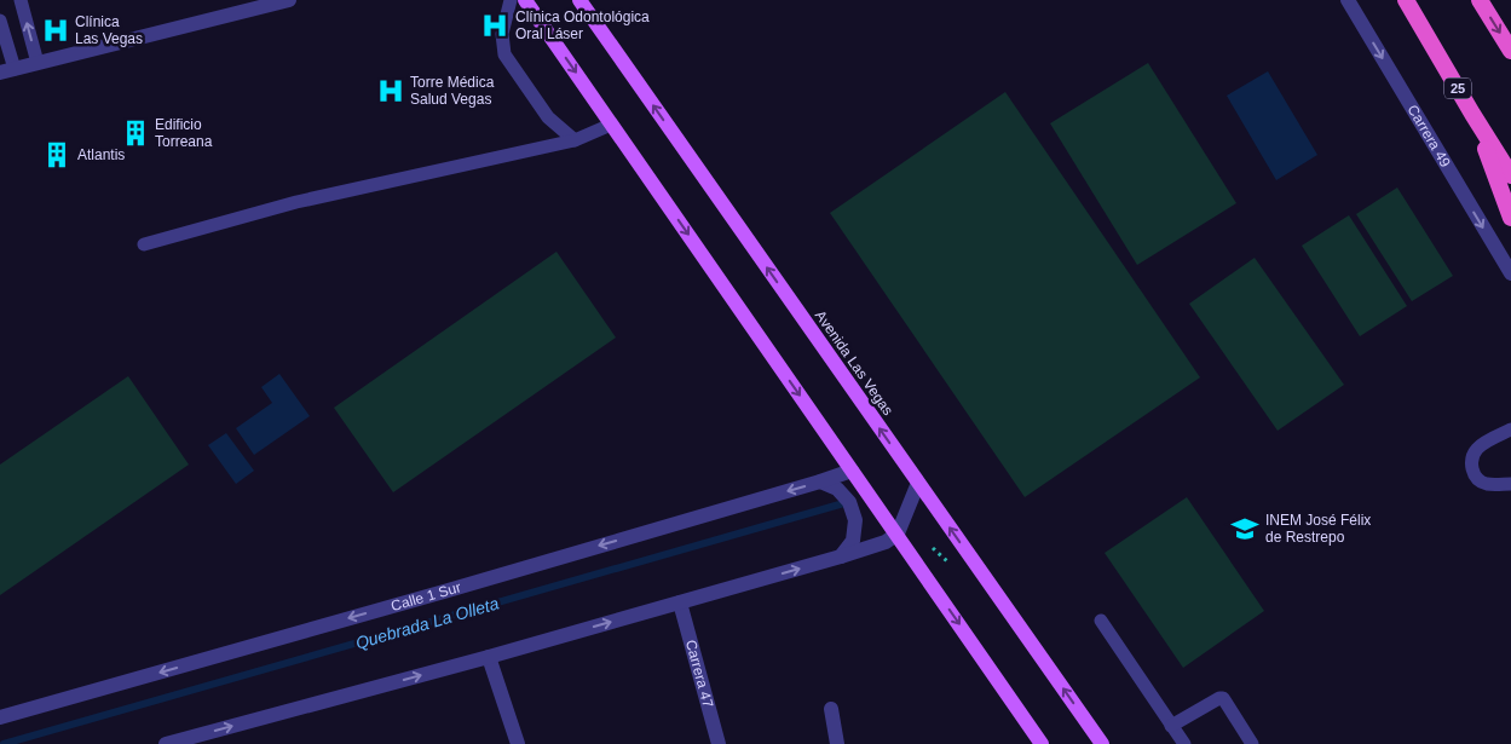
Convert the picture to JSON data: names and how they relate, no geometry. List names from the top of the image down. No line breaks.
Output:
{"streets":{"highway":["25"],"main road":["Avenida Las Vegas"],"street":["Carrera 49","Calle 1 Sur","Carrera 47"]},"one_way":["Carrera 49"],"water":["Quebrada La Olleta"],"places":{"hospital":["Clínica Odontológica Oral Láser","Clínica Las Vegas","Torre Médica Salud Vegas"],"building":["Edificio Torreana","Atlantis"],"school or university":["INEM José Félix de Restrepo"]}}
